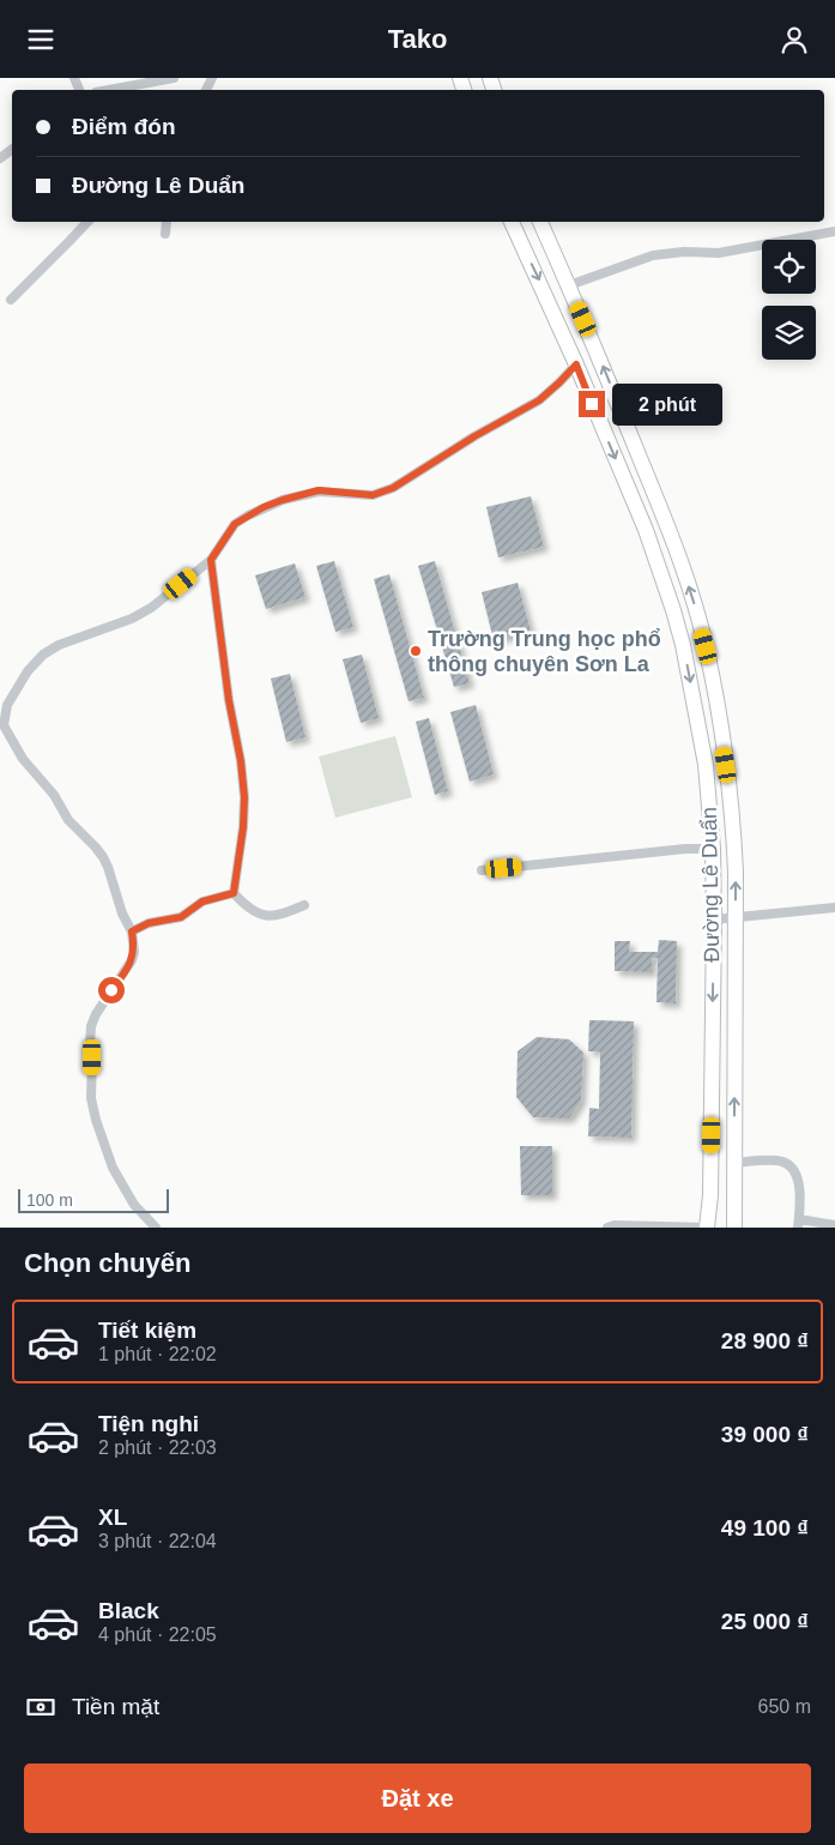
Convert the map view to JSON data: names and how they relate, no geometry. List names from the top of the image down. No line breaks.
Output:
{"streets":{"main road":["Đường Lê Duẩn"]},"places":["Trường Trung học phổ thông chuyên Sơn La"],"scale_bar":"100 m","page":{"header":"Tako","banner":["Điểm đón","Đường Lê Duẩn"],"bubble":"2 phút","scale":"100 m","heading":"Chọn chuyến","list":[{"name":"Tiết kiệm","note":"1 phút · 22:02","value":"28 900 ₫"},{"name":"Tiện nghi","note":"2 phút · 22:03","value":"39 000 ₫"},{"name":"XL","note":"3 phút · 22:04","value":"49 100 ₫"},{"name":"Black","note":"4 phút · 22:05","value":"25 000 ₫"}],"pay":["Tiền mặt","650 m"],"buttons":"Đặt xe"}}
